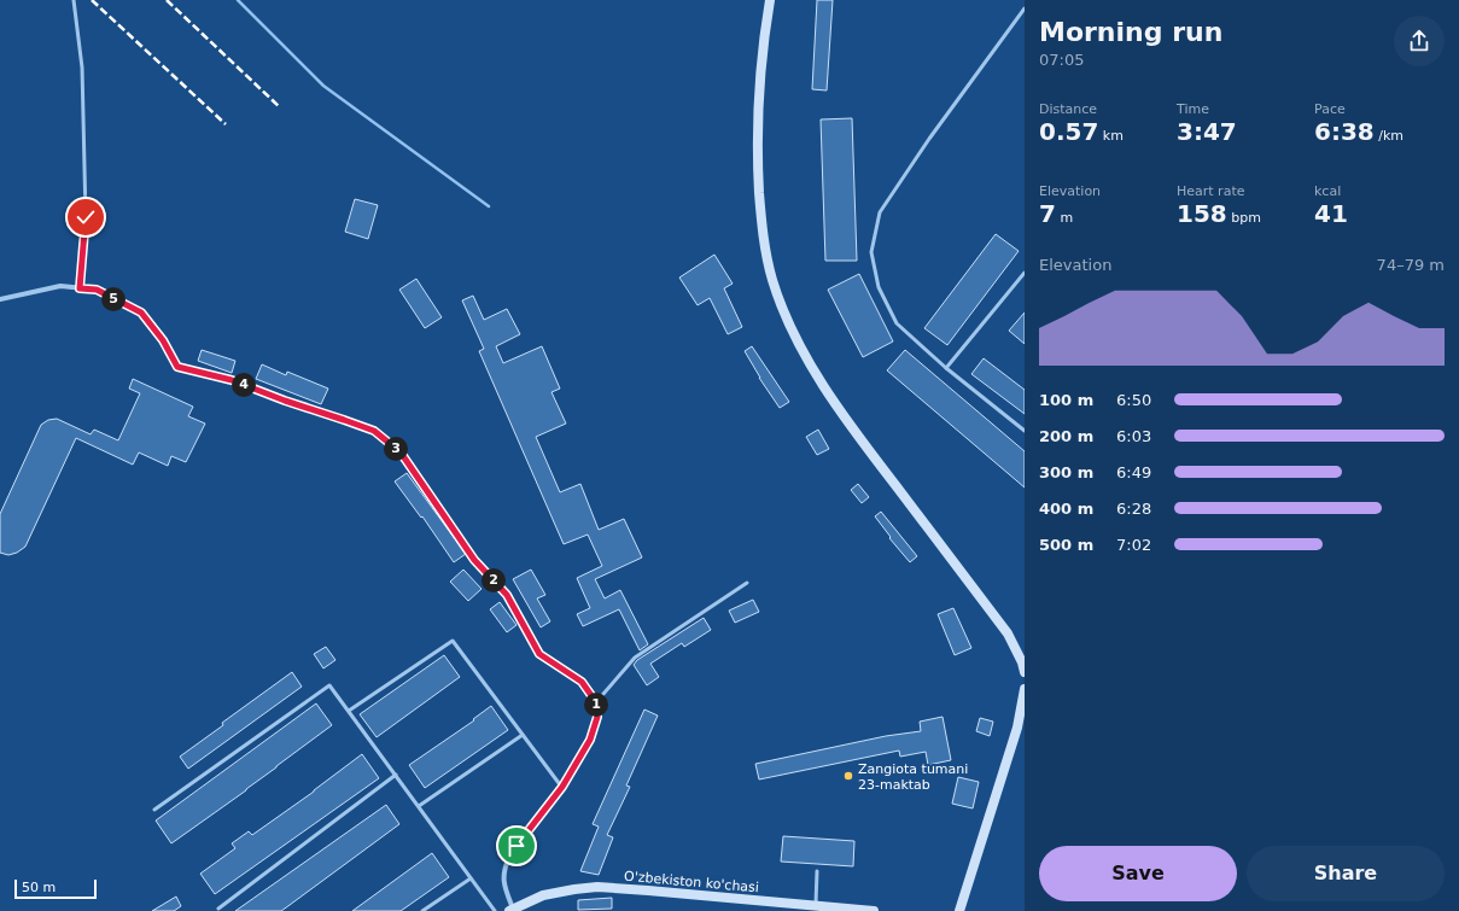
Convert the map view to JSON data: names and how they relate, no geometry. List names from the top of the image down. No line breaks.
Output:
{"streets":{"main road":["O'zbekiston ko'chasi"]},"places":["Zangiota tumani 23-maktab"],"scale_bar":"50 m","page":{"heading":["Morning run","07:05"],"stats":[["Distance","0.57 km"],["Time","3:47"],["Pace","6:38 /km"],["Elevation","7 m"],["Heart rate","158 bpm"],["kcal","41"]],"chart":["Elevation","74–79 m"],"pins":["5","4","3","2","1"],"list":[{"name":"100 m","note":"6:50"},{"name":"200 m","note":"6:03"},{"name":"300 m","note":"6:49"},{"name":"400 m","note":"6:28"},{"name":"500 m","note":"7:02"}],"buttons":["Save","Share"],"scale":"50 m"}}
